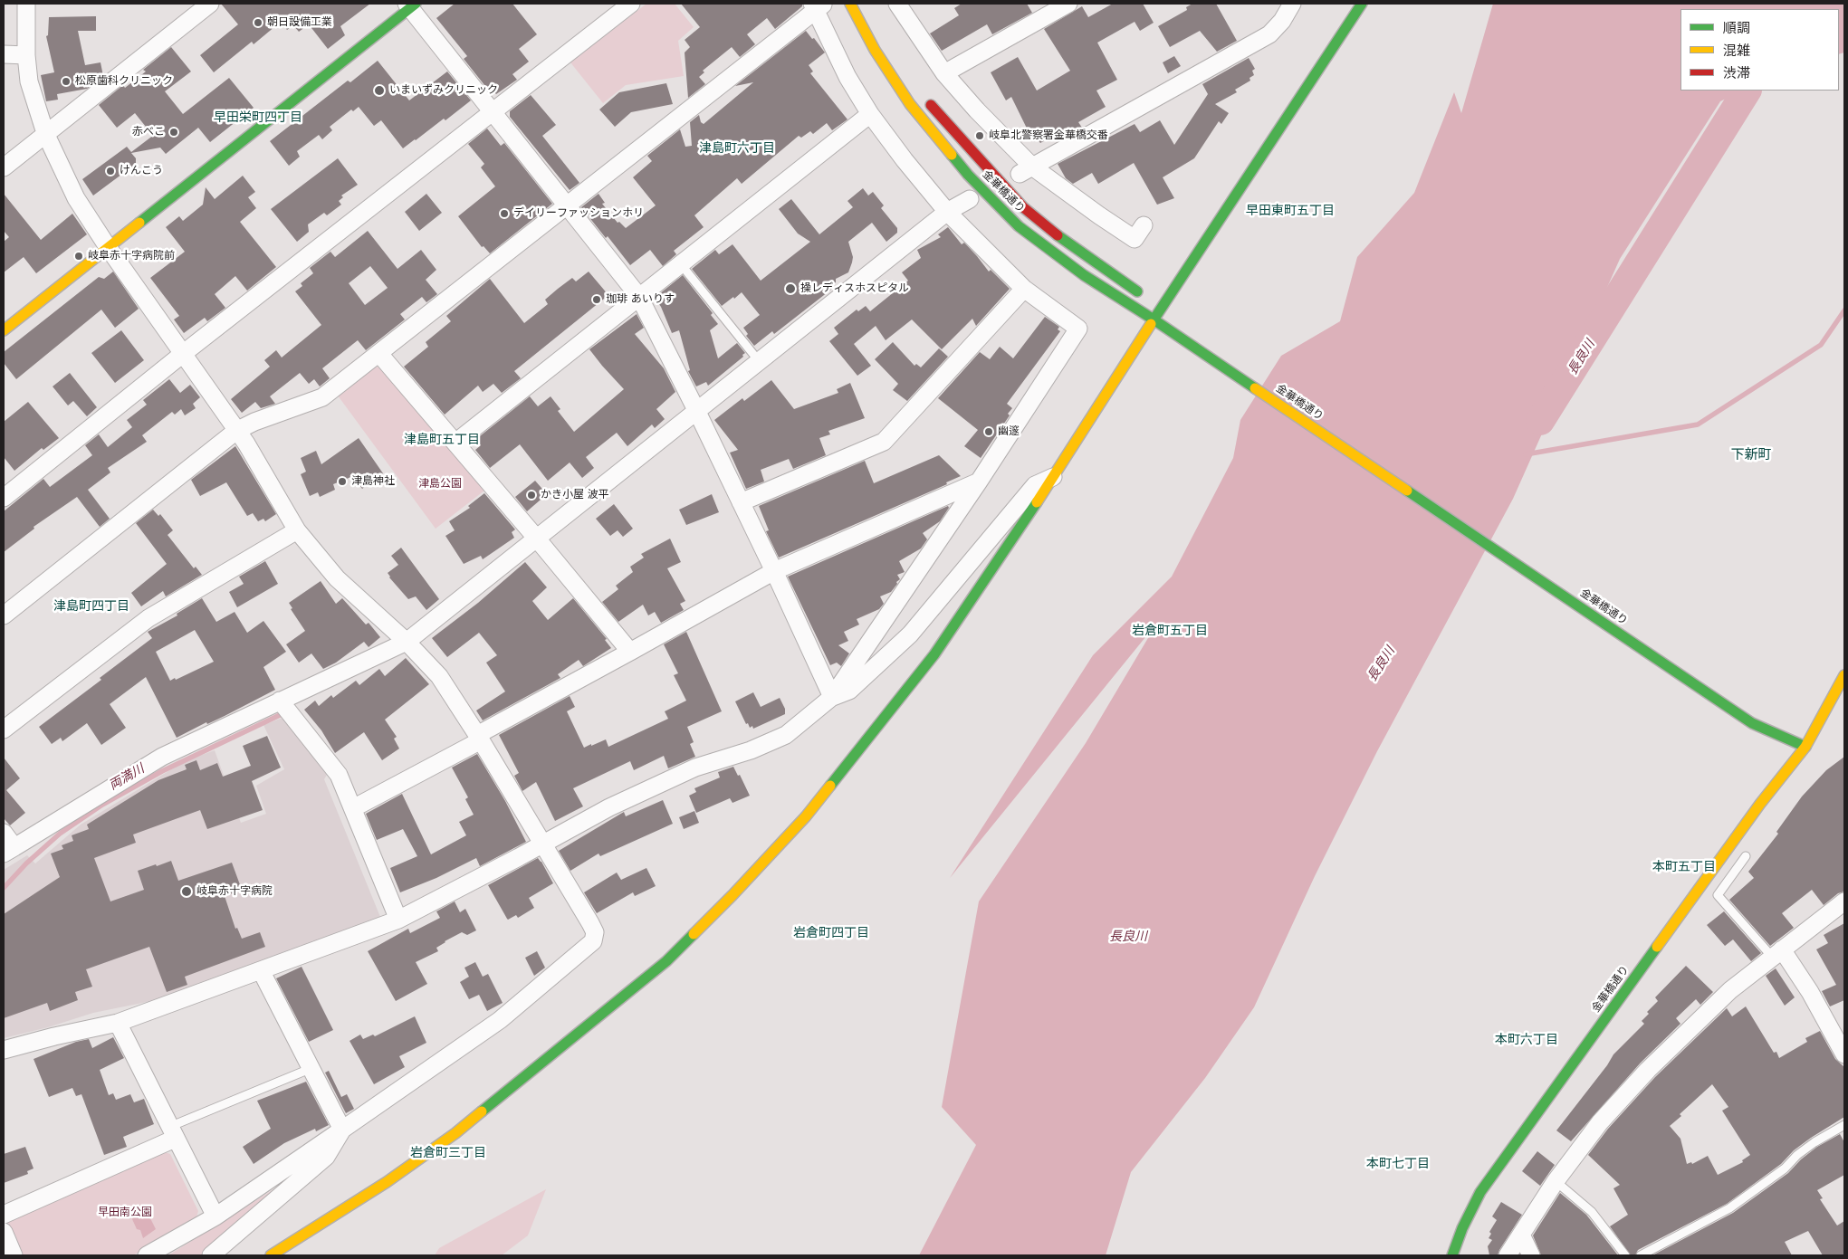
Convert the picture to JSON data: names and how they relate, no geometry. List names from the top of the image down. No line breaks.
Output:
{"streets":{"street":["金華橋通り"]},"districts":["早田栄町四丁目","津島町六丁目","早田東町五丁目","津島町五丁目","下新町","津島町四丁目","岩倉町五丁目","本町五丁目","岩倉町四丁目","本町六丁目","岩倉町三丁目","本町七丁目"],"water":["長良川","両満川"],"parks":["津島公園","早田南公園"],"places":["朝日設備工業","松原歯科クリニック","いまいずみクリニック","赤べこ","岐阜北警察署金華橋交番","けんこう","デイリーファッションホリ","岐阜赤十字病院前","操レディスホスピタル","珈琲 あいりす","幽邃","津島神社","かき小屋 波平","岐阜赤十字病院"],"legend":["順調","混雑","渋滞"]}
